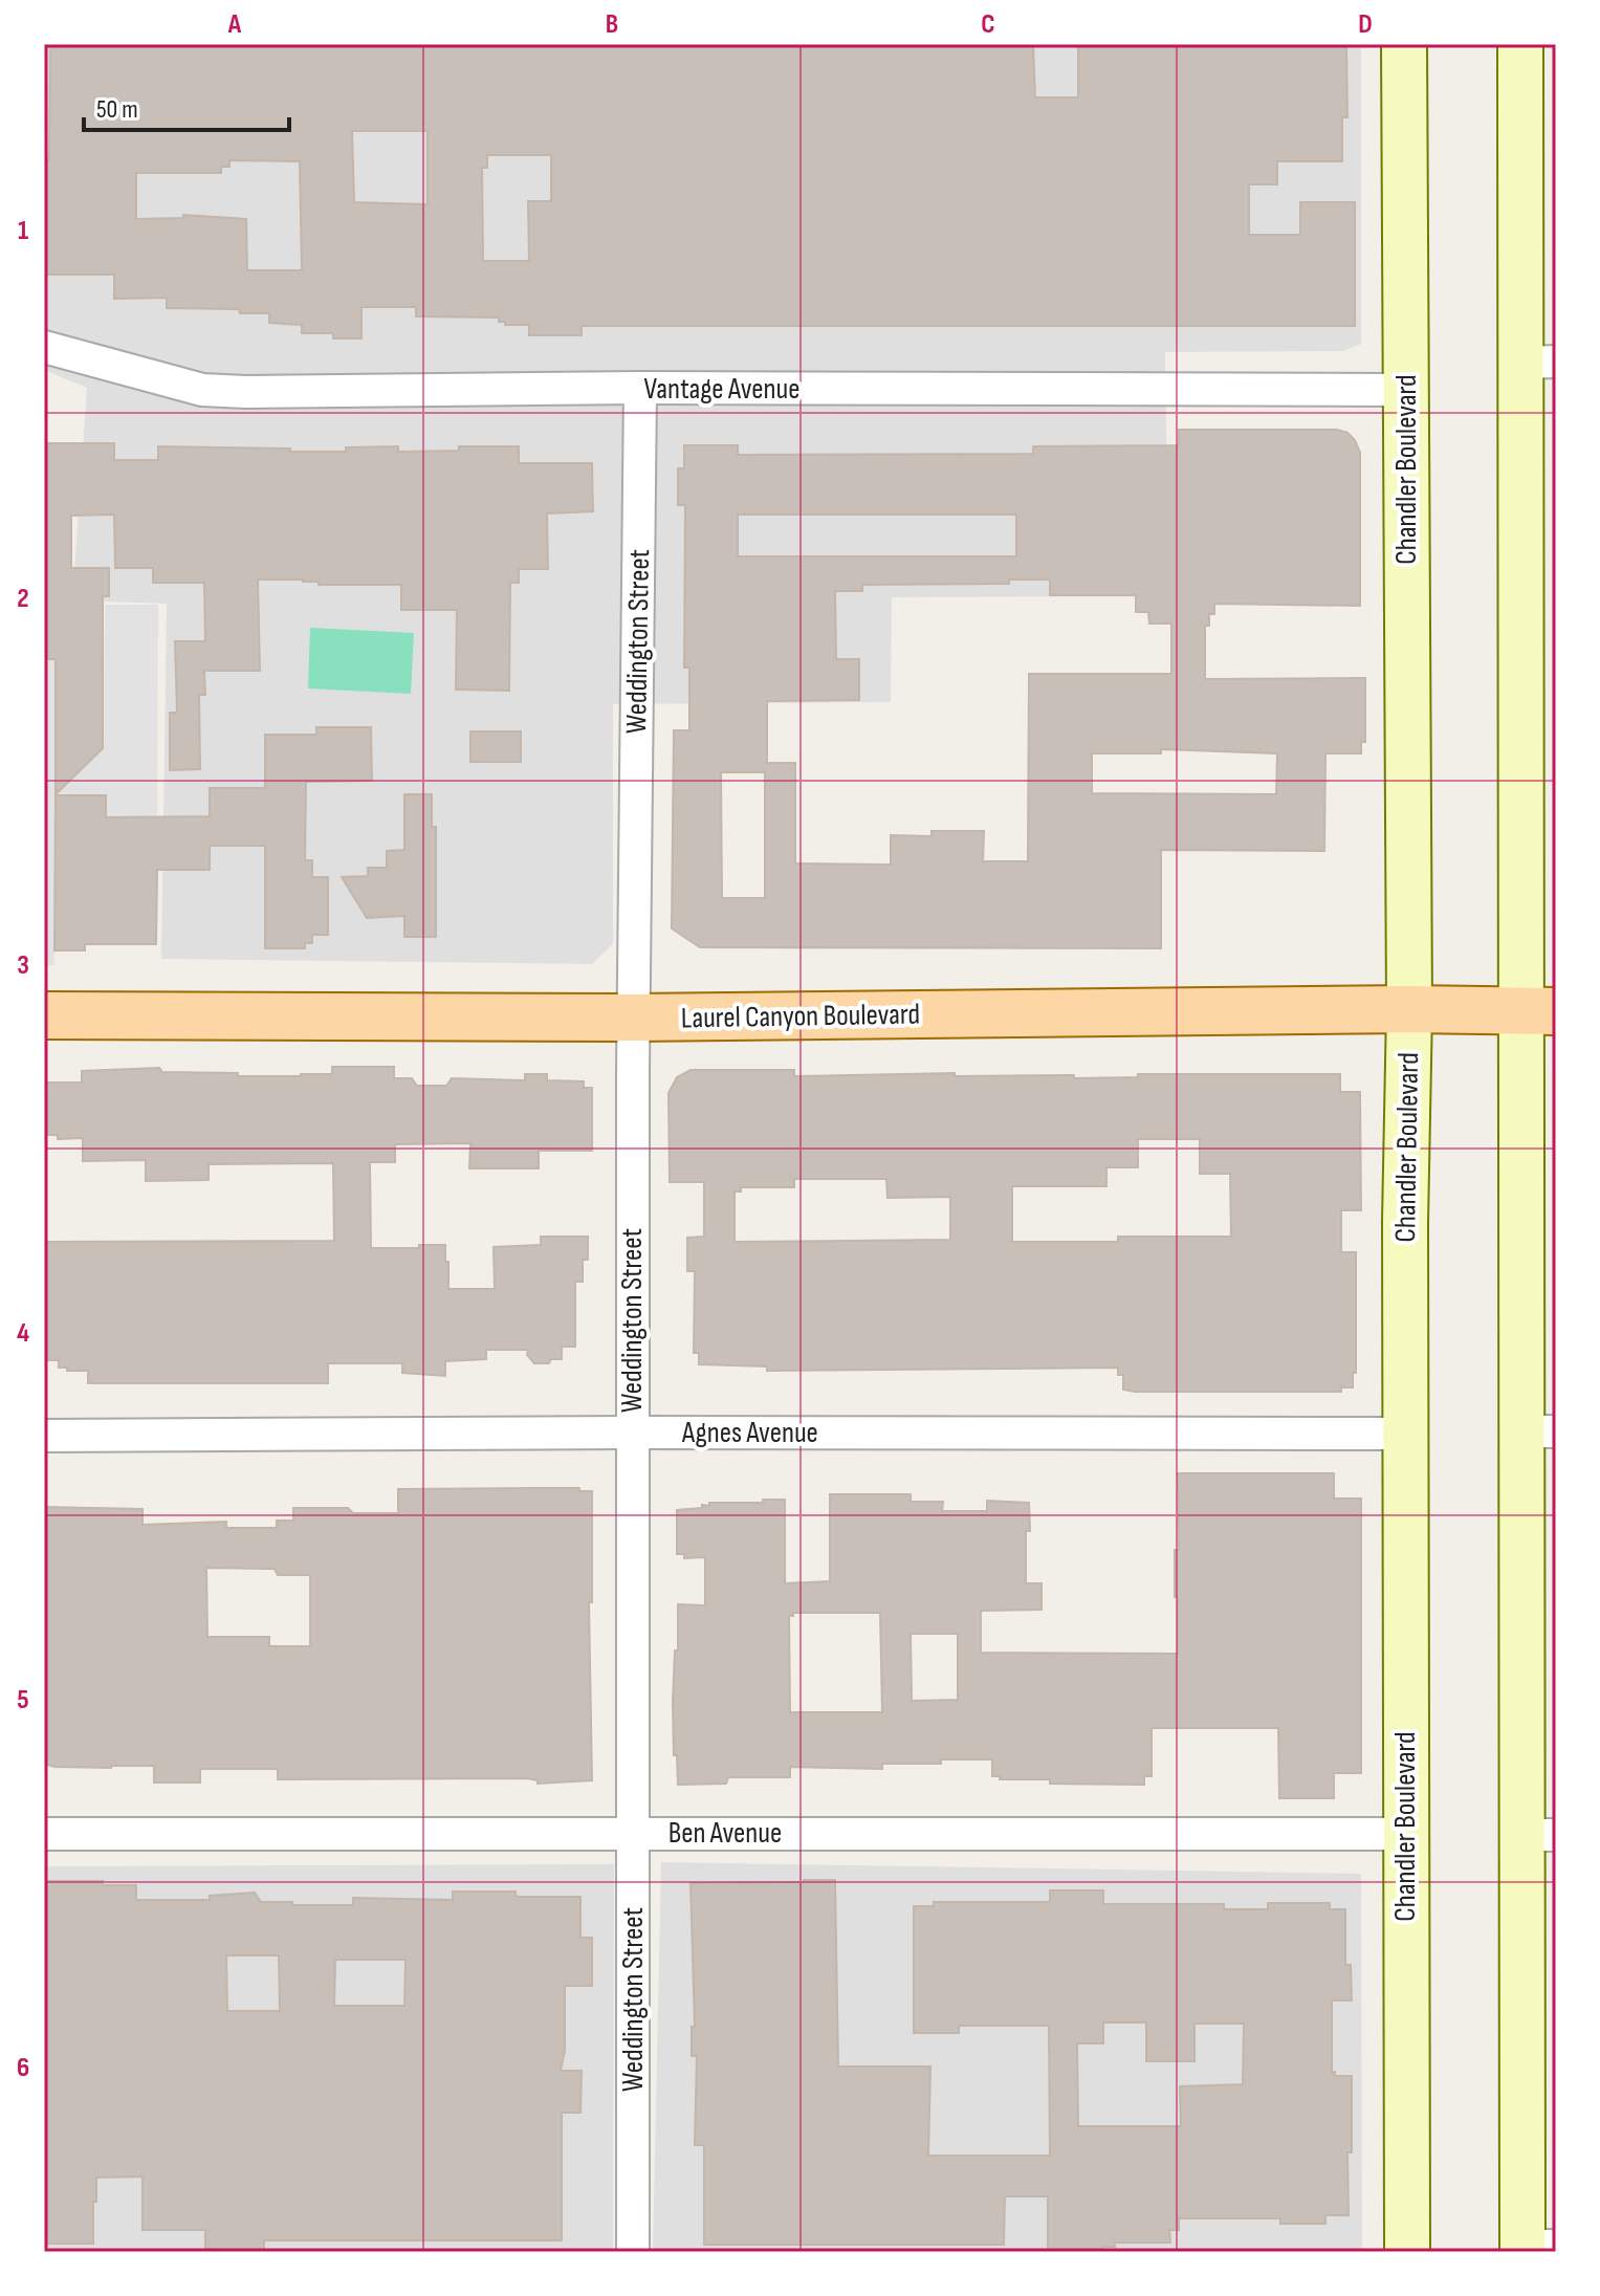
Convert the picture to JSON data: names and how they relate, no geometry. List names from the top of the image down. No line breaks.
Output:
{"streets":{"main road":["Laurel Canyon Boulevard"],"street":["Vantage Avenue","Chandler Boulevard","Weddington Street","Agnes Avenue","Ben Avenue"]},"crossings":[["Vantage Avenue","Chandler Boulevard"],["Vantage Avenue","Weddington Street"],["Chandler Boulevard","Laurel Canyon Boulevard"],["Chandler Boulevard","Agnes Avenue"],["Chandler Boulevard","Ben Avenue"],["Weddington Street","Laurel Canyon Boulevard"],["Weddington Street","Agnes Avenue"],["Weddington Street","Ben Avenue"]],"scale_bar":"50 m","grid":{"columns":["A","B","C","D"],"rows":["1","2","3","4","5","6"]}}
